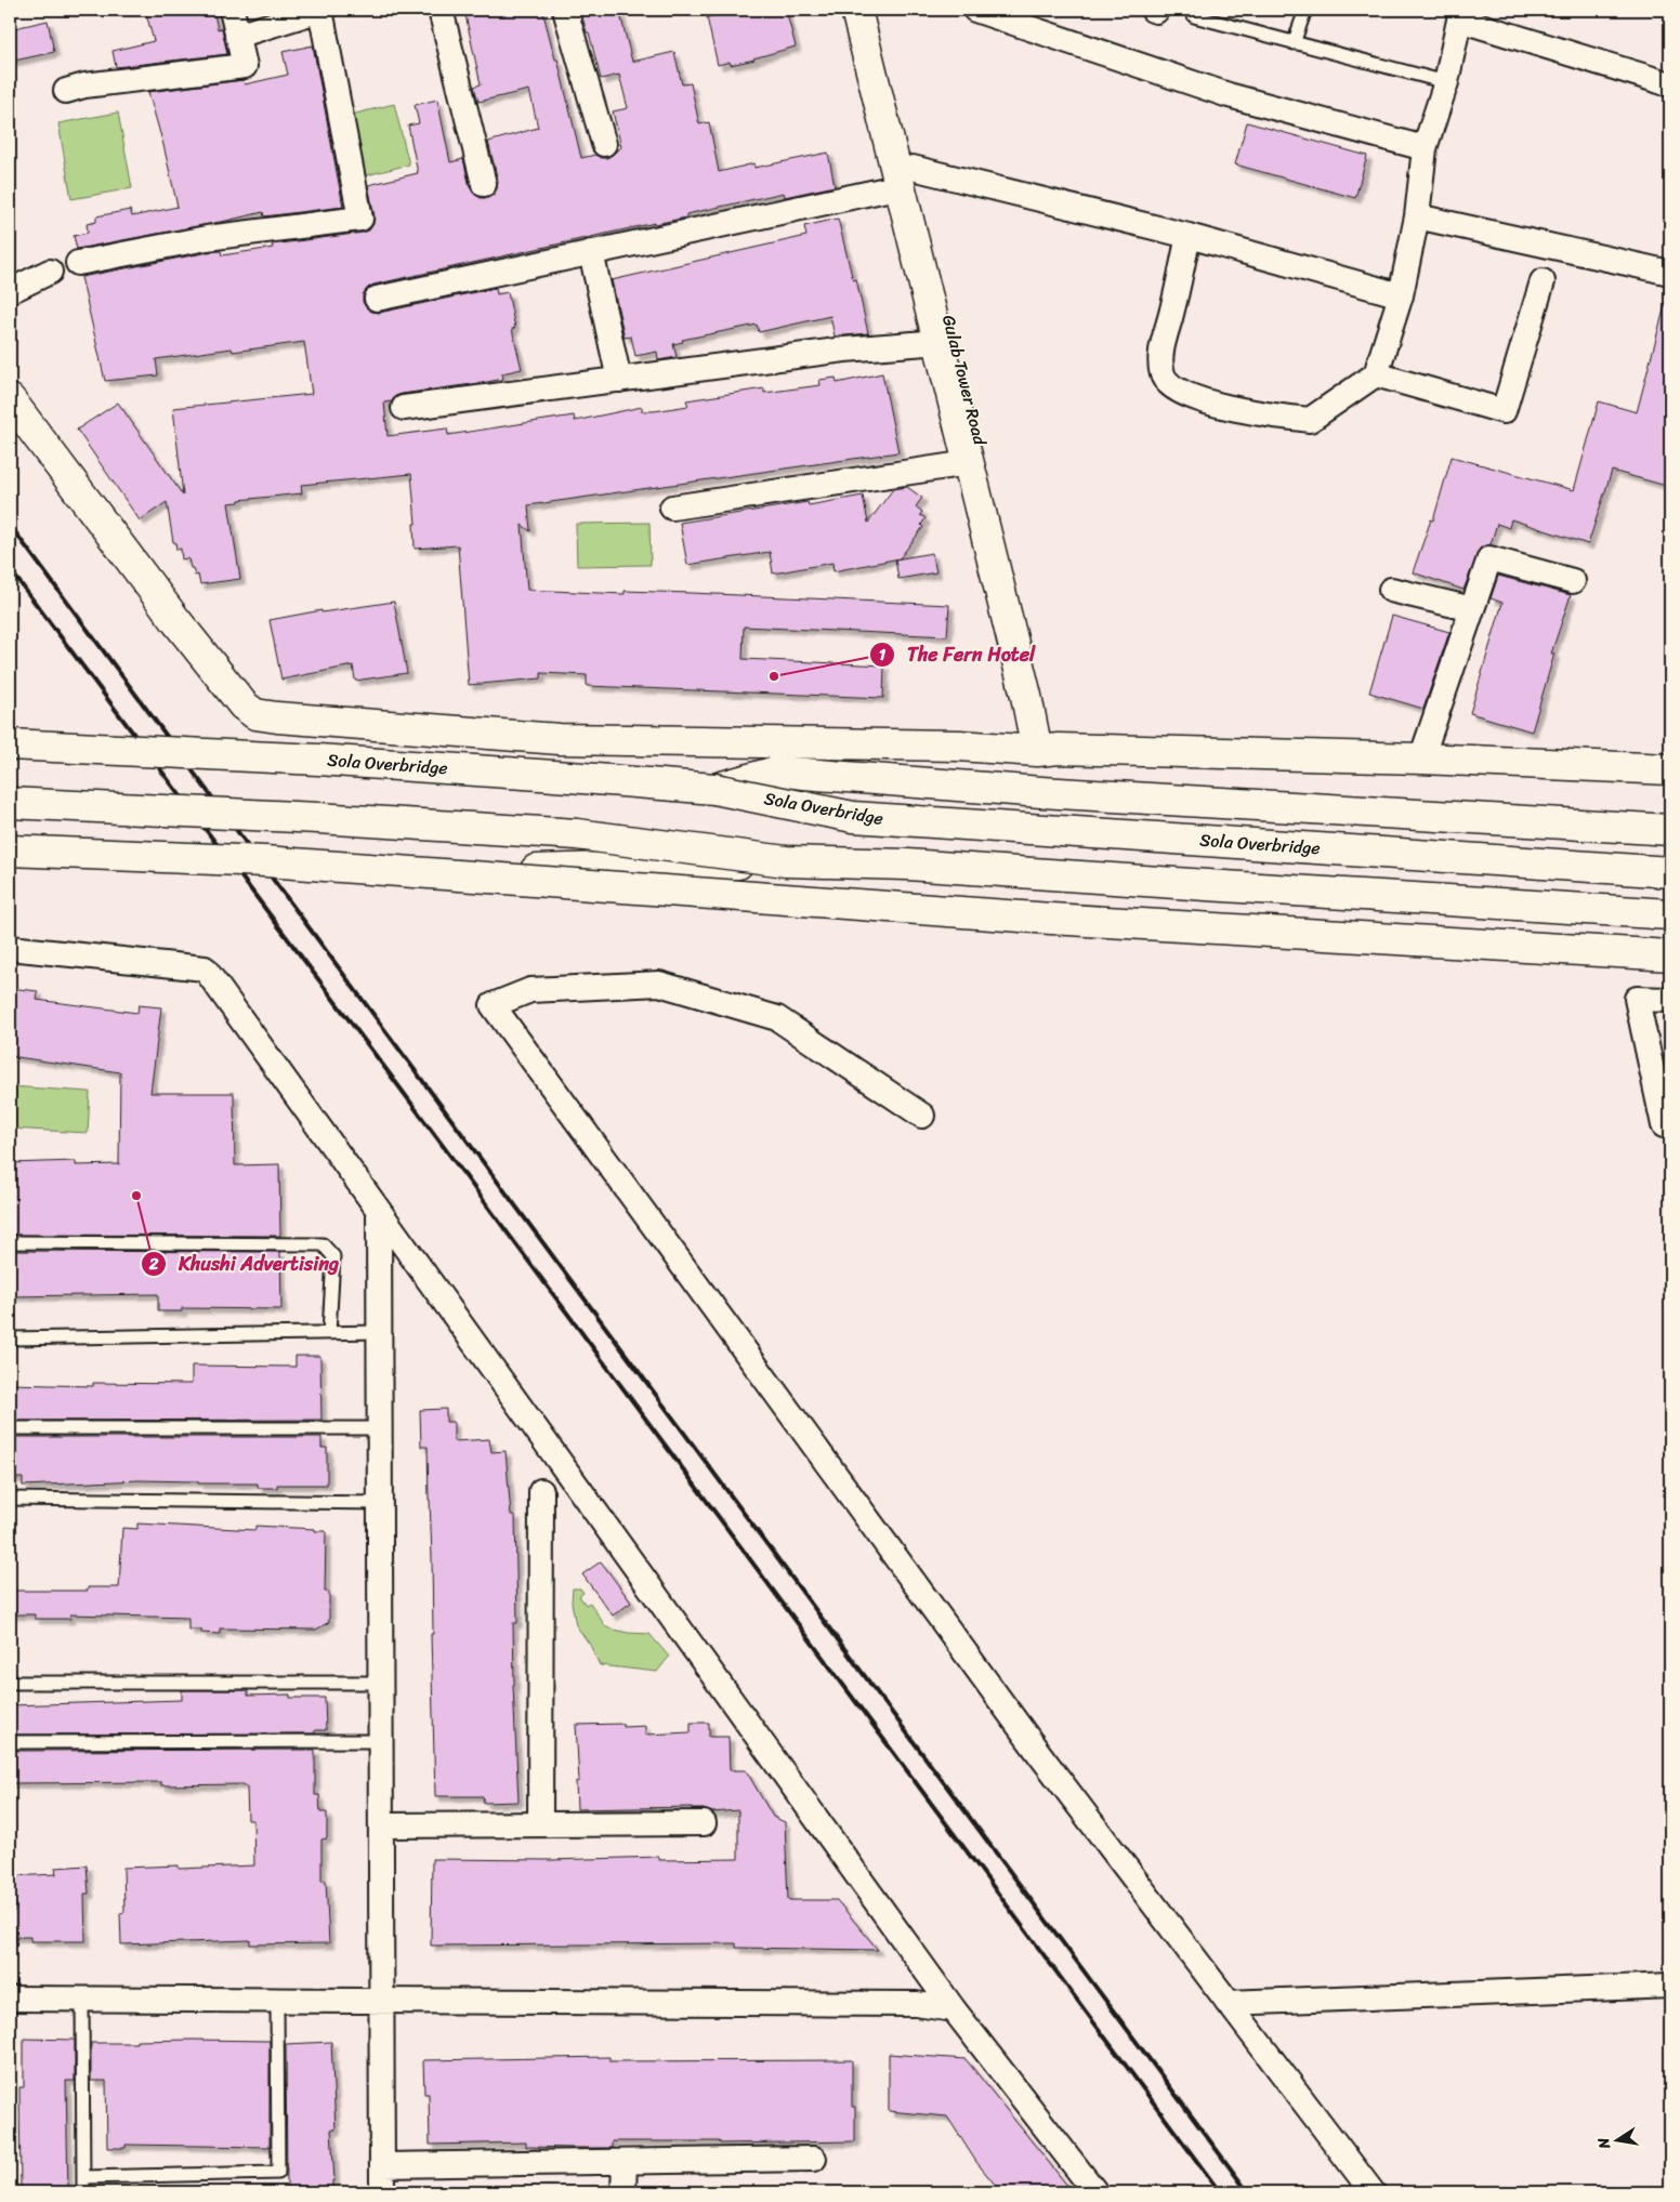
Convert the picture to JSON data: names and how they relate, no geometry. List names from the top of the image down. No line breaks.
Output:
{"streets":{"main road":["Gulab Tower Road","Sola Overbridge"]},"places":["The Fern Hotel","Khushi Advertising"],"north":"left"}
